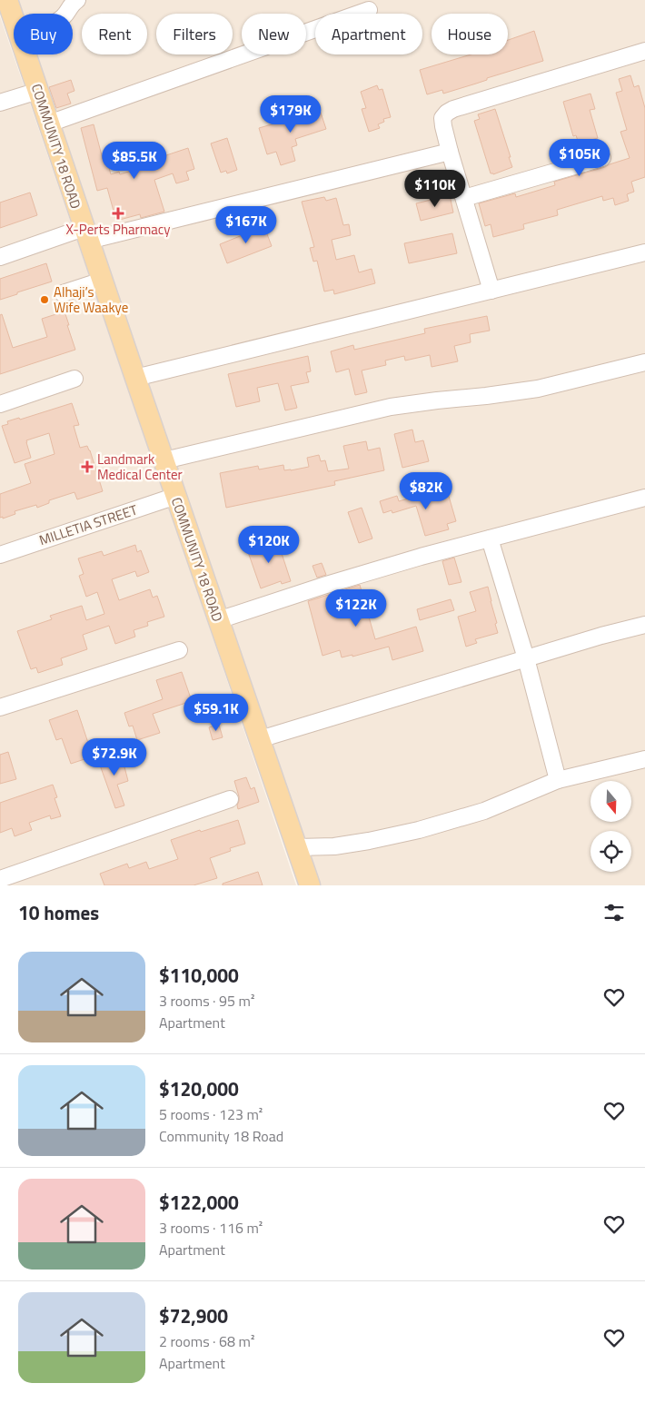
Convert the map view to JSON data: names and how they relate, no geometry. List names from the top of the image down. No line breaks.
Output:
{"streets":{"main road":["COMMUNITY 18 ROAD"],"street":["MILLETIA STREET"]},"crossings":[["COMMUNITY 18 ROAD","MILLETIA STREET"]],"places":{"health":["X-Perts Pharmacy","Landmark Medical Center"],"other":["Alhaji’s Wife Waakye"]},"north":"bottom","page":{"chip":["Buy","Rent","Filters","New","Apartment","House"],"price":["$179K","$105K","$85.5K","$110K","$167K","$82K","$120K","$122K","$59.1K","$72.9K"],"heading":"10 homes","list":[{"name":"$110,000","note":"3 rooms · 95 m² · Apartment"},{"name":"$120,000","note":"5 rooms · 123 m² · Community 18 Road"},{"name":"$122,000","note":"3 rooms · 116 m² · Apartment"},{"name":"$72,900","note":"2 rooms · 68 m² · Apartment"}]}}
